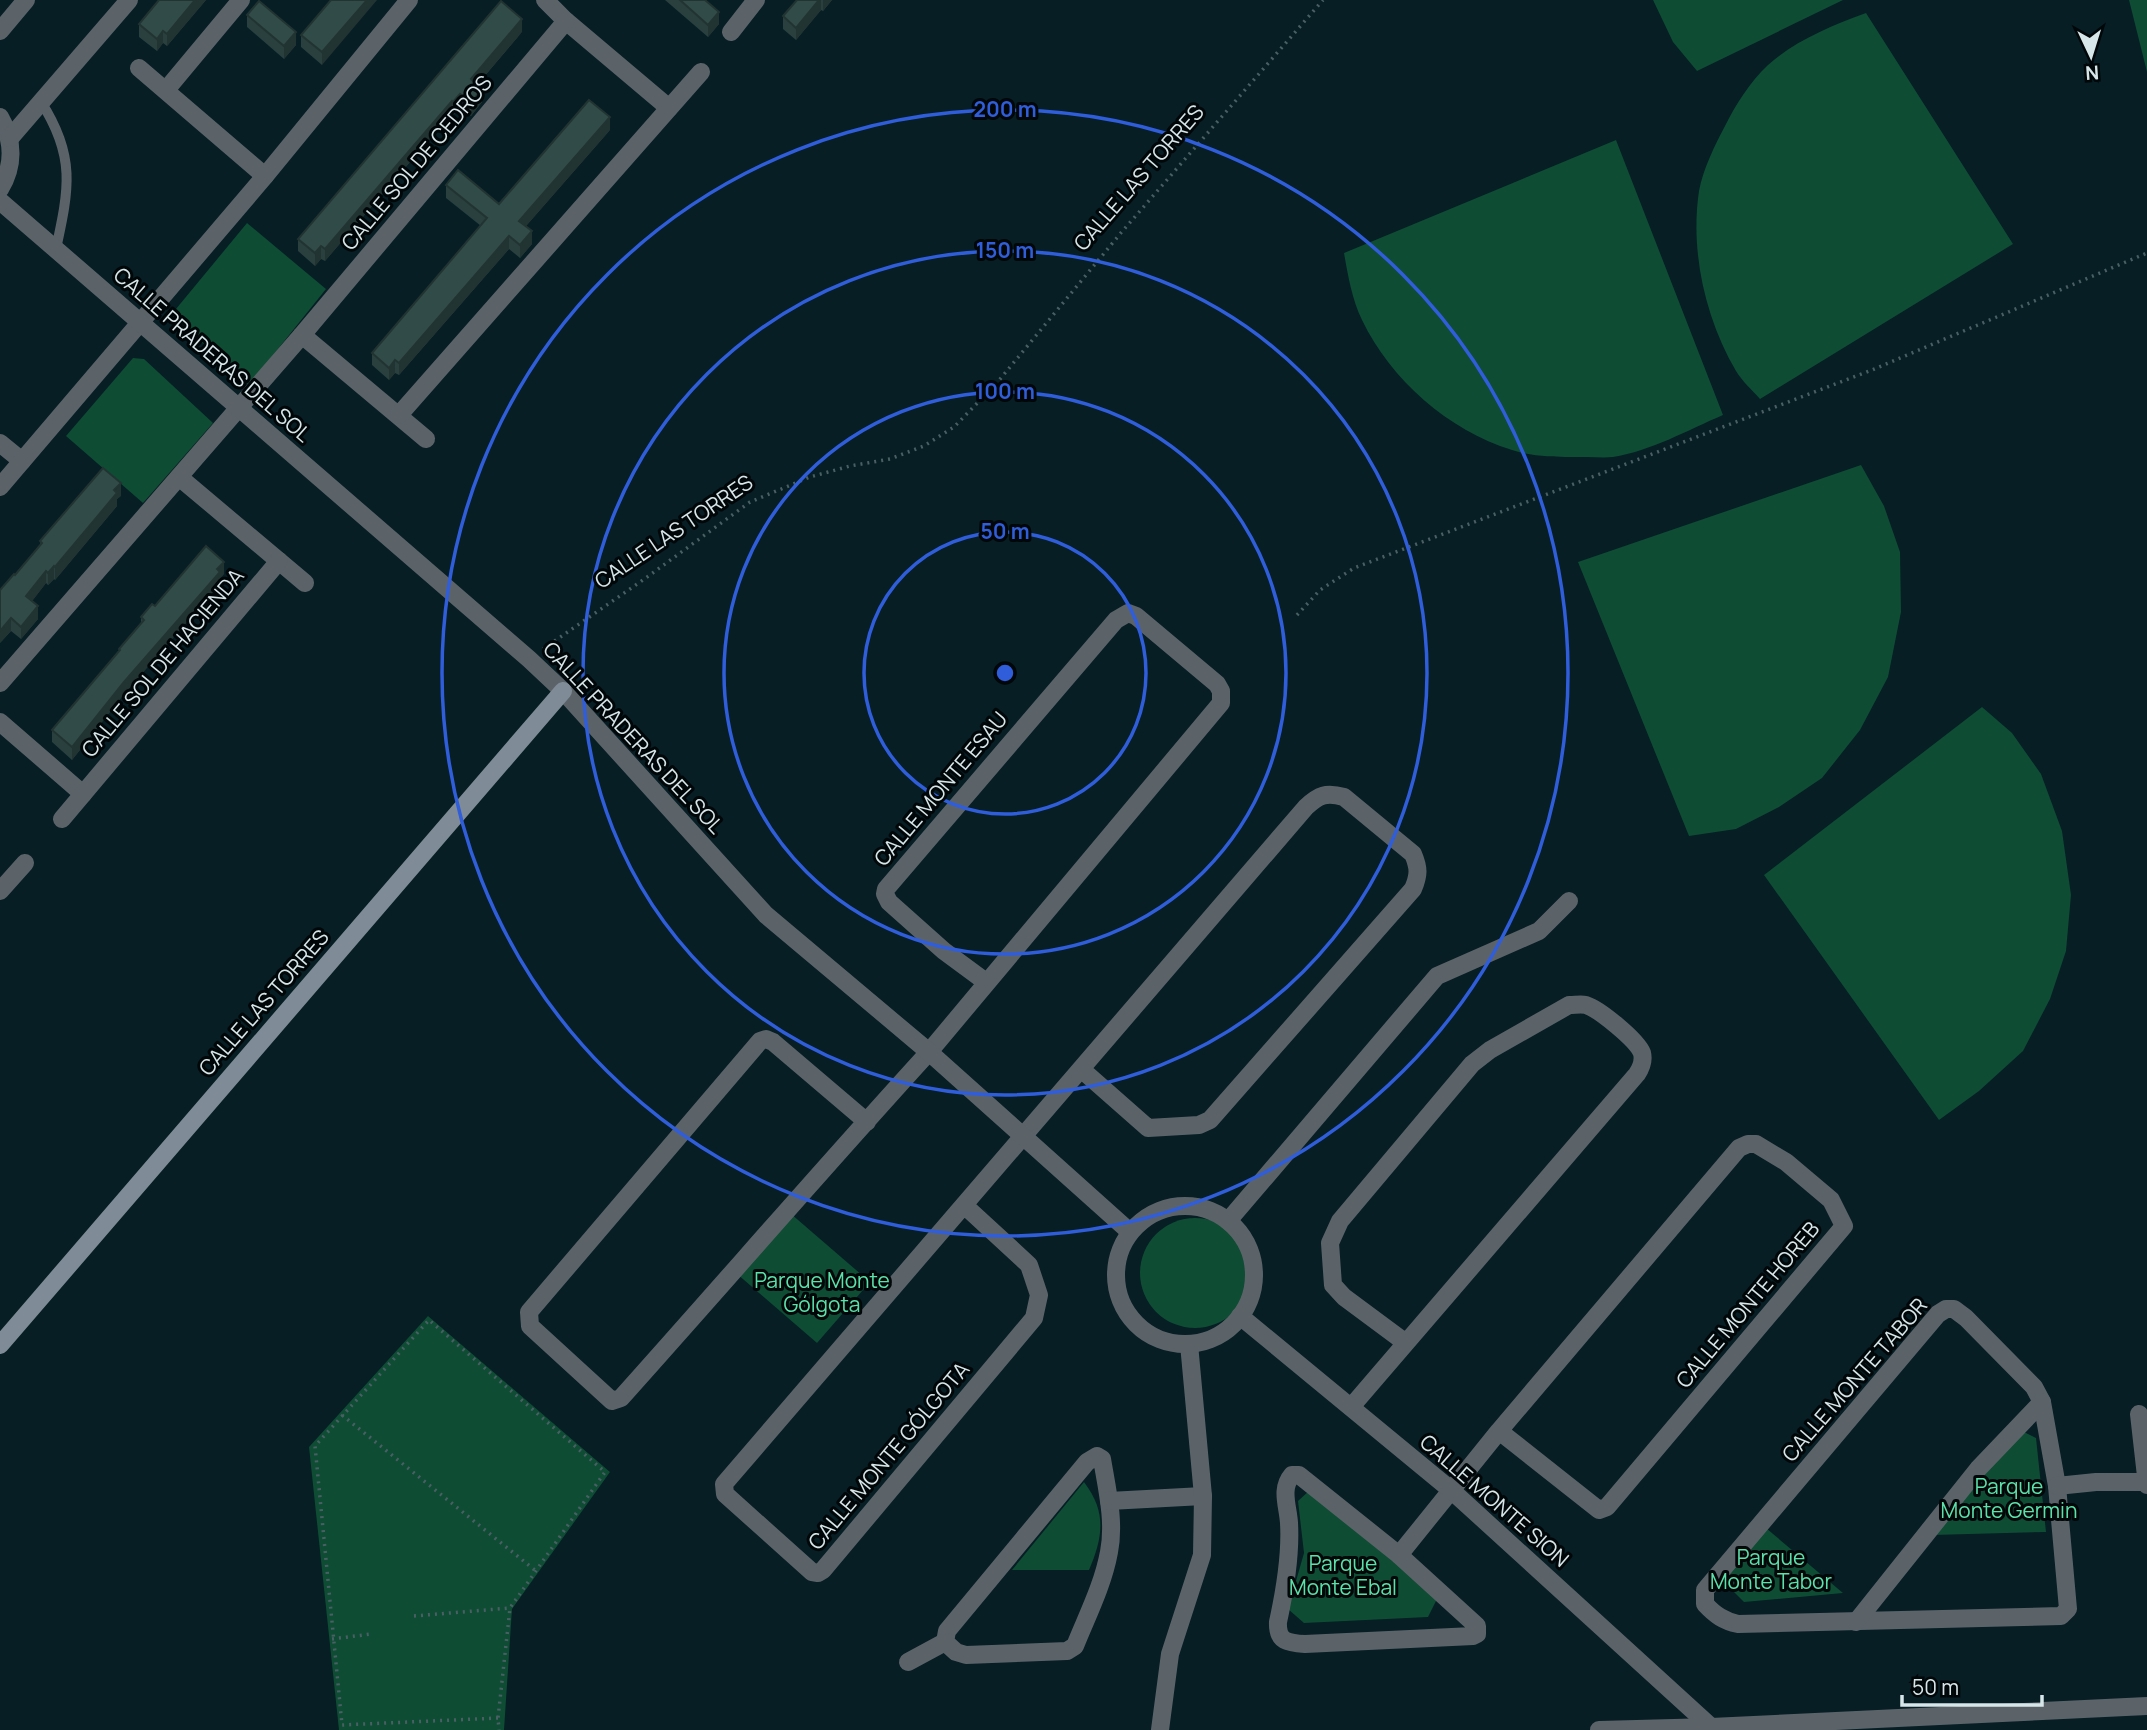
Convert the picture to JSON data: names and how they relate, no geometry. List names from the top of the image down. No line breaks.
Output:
{"streets":{"main road":["CALLE LAS TORRES"],"street":["CALLE SOL DE CEDROS","CALLE PRADERAS DEL SOL","CALLE SOL DE HACIENDA","CALLE MONTE ESAU","CALLE MONTE HOREB","CALLE MONTE TABOR","CALLE MONTE GÓLGOTA","CALLE MONTE SION"]},"crossings":[["CALLE SOL DE CEDROS","CALLE PRADERAS DEL SOL"],["CALLE LAS TORRES","CALLE PRADERAS DEL SOL"],["CALLE PRADERAS DEL SOL","CALLE MONTE ESAU"],["CALLE PRADERAS DEL SOL","CALLE MONTE GÓLGOTA"],["CALLE PRADERAS DEL SOL","CALLE MONTE SION"],["CALLE MONTE HOREB","CALLE MONTE SION"]],"parks":["Parque Monte Gólgota","Parque Monte Germin","Parque Monte Tabor","Parque Monte Ebal"],"scale_bar":"50 m","north":"bottom","rings":["200 m","150 m","100 m","50 m"]}
